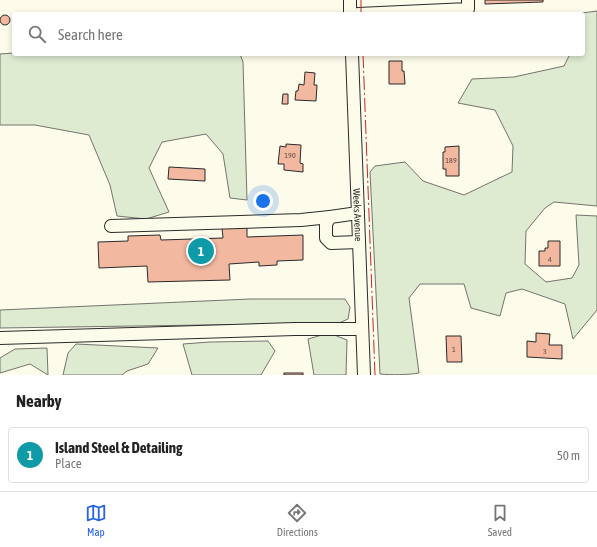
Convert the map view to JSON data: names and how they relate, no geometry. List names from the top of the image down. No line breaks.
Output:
{"streets":{"street":["Weeks Avenue"]},"house_numbers":["190","189","4","1","3"],"page":{"search":"Search here","pins":"1","heading":"Nearby","list":[{"mark":"1","name":"Island Steel & Detailing","note":"Place","value":"50 m"}],"nav":["Map","Directions","Saved"]}}
